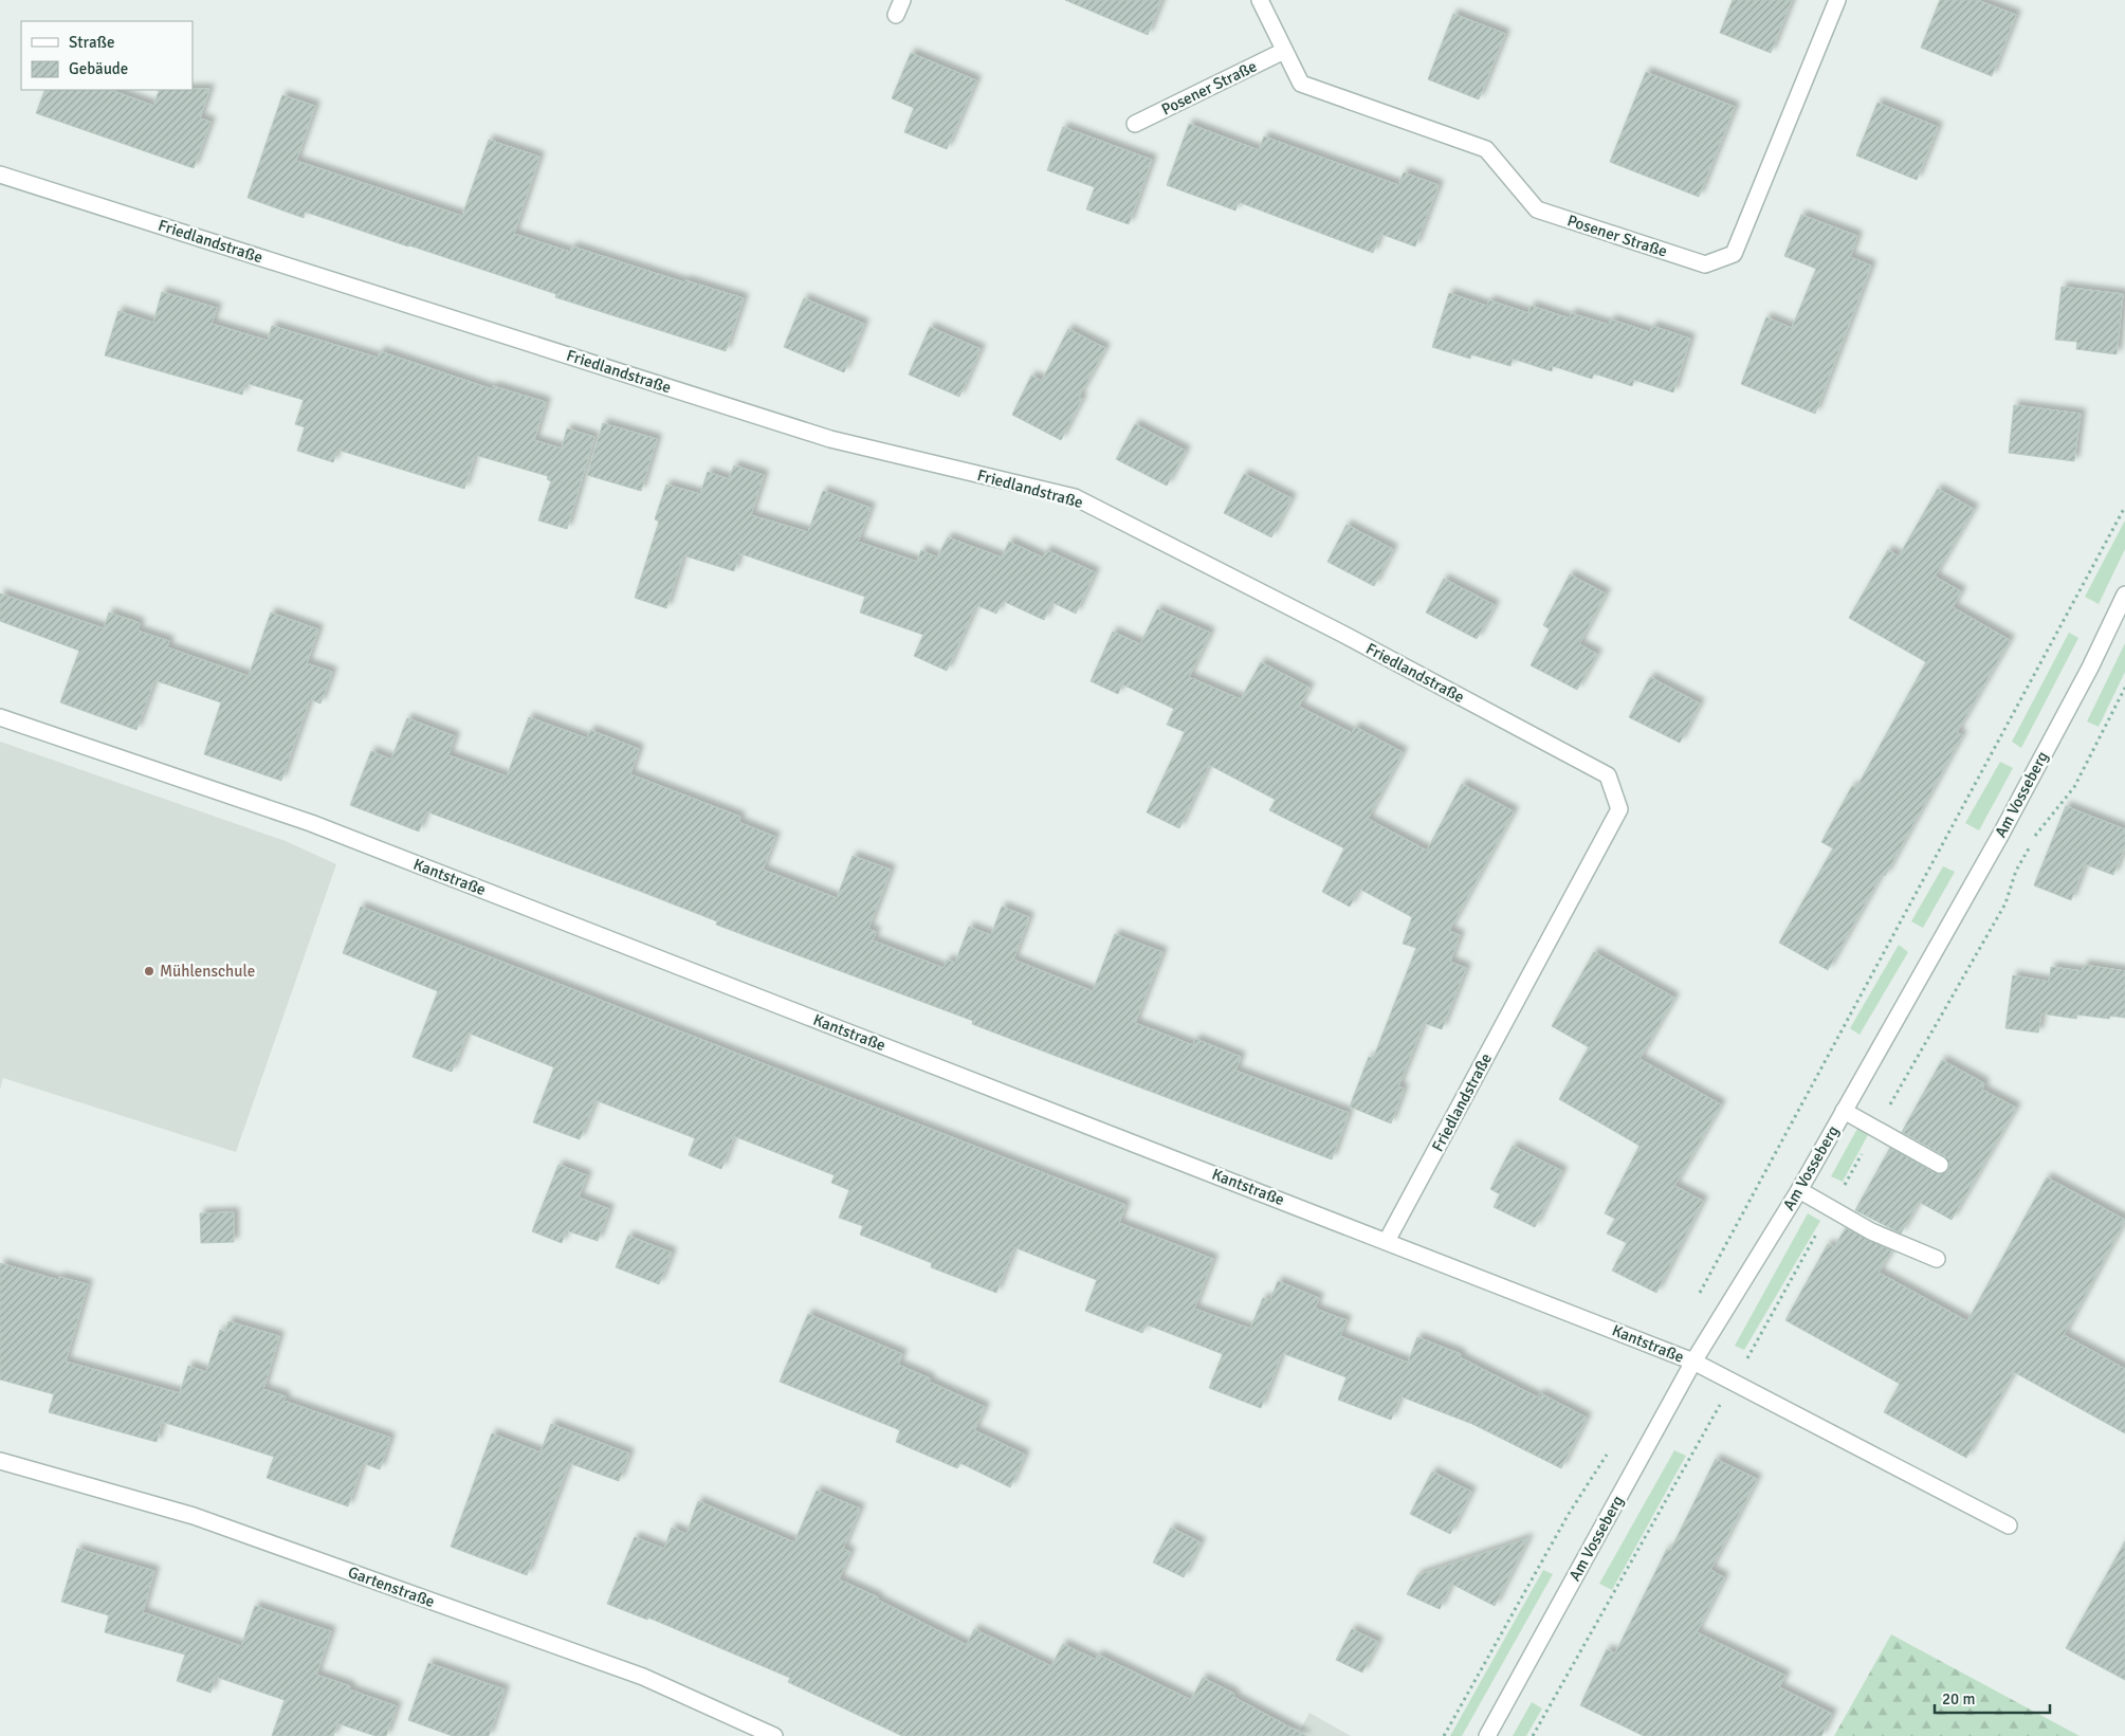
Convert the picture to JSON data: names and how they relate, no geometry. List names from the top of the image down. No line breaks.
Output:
{"streets":{"street":["Posener Straße","Friedlandstraße","Am Vosseberg","Kantstraße","Gartenstraße"]},"crossings":[["Friedlandstraße","Kantstraße"],["Am Vosseberg","Kantstraße"]],"places":["Mühlenschule"],"legend":["Straße","Gebäude"],"scale_bar":"20 m"}
